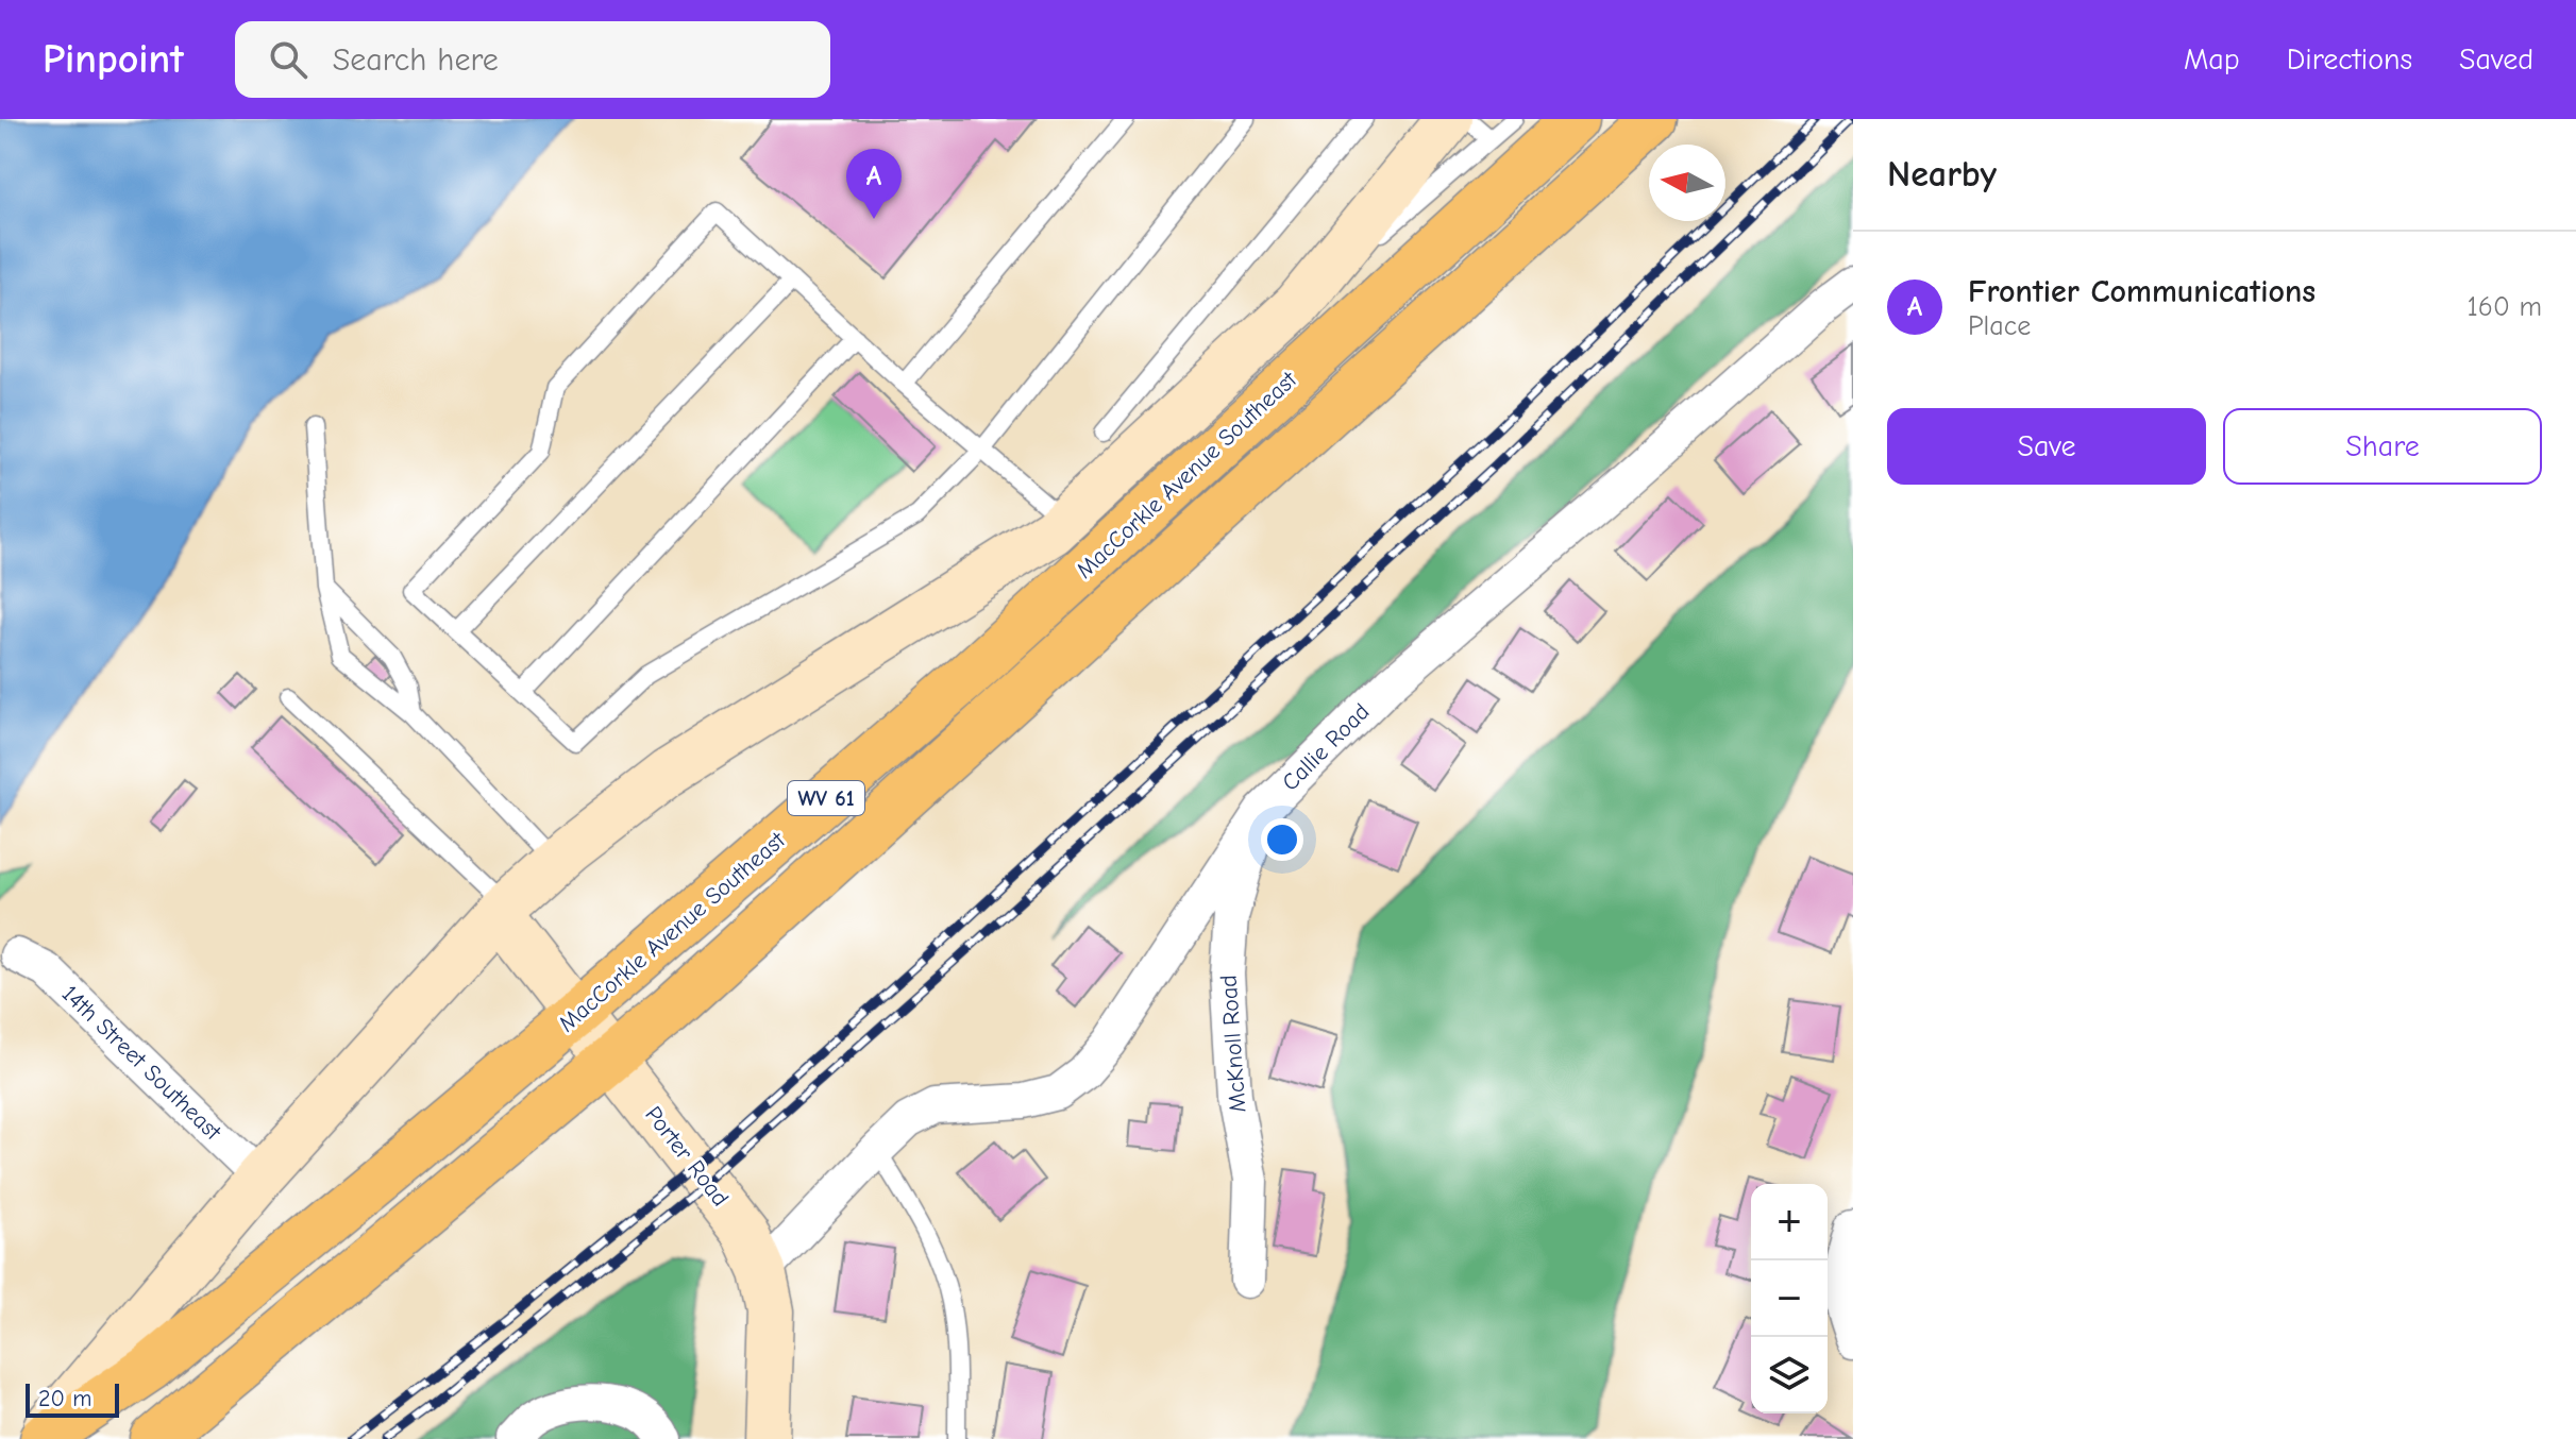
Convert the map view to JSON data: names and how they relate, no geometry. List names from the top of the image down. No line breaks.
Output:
{"streets":{"main road":["MacCorkle Avenue Southeast","WV 61"],"street":["Callie Road","McKnoll Road","14th Street Southeast","Porter Road"]},"crossings":[["MacCorkle Avenue Southeast","Porter Road"],["Callie Road","McKnoll Road"],["Callie Road","Porter Road"]],"scale_bar":"20 m","north":"left","page":{"header":"Pinpoint","search":"Search here","nav":["Map","Directions","Saved"],"heading":"Nearby","pins":"A","list":[{"mark":"A","name":"Frontier Communications","note":"Place","value":"160 m"}],"buttons":["Save","Share"],"map_buttons":["+","−"],"scale":"20 m"}}
